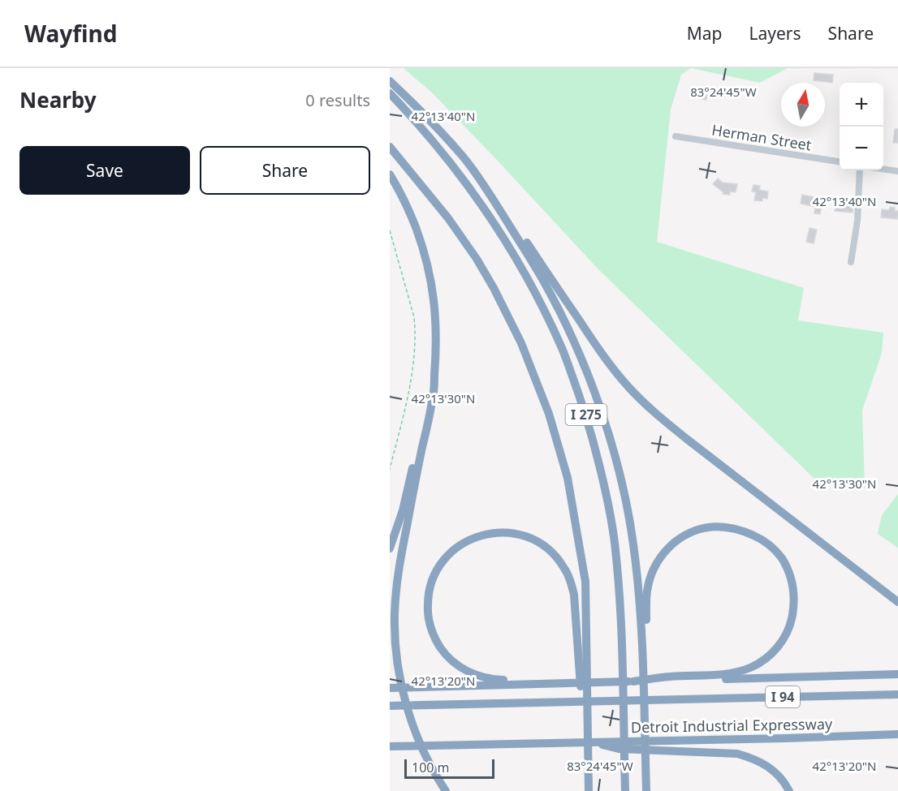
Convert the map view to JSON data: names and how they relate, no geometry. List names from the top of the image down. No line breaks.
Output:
{"streets":{"highway":["I 275","I 94","Detroit Industrial Expressway"],"street":["Herman Street"]},"scale_bar":"100 m","north":"top","page":{"header":"Wayfind","nav":["Map","Layers","Share"],"heading":["Nearby","0 results"],"map_buttons":["+","−"],"buttons":["Save","Share"],"scale":"100 m"},"coordinates":["83°24'45\"W","42°13'40\"N","42°13'30\"N","42°13'20\"N"]}
